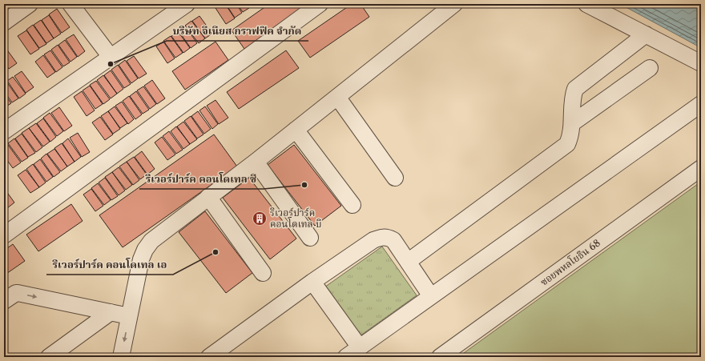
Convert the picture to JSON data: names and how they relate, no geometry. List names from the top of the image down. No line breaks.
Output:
{"streets":{"street":["ซอยพหลโยธิน 68"]},"places":{"other":["บริษัท จีเนียส กราฟฟิค จำกัด","ริเวอร์ปาร์ค คอนโดเทล ซี","ริเวอร์ปาร์ค คอนโดเทล เอ"],"building":["ริเวอร์ปาร์ค คอนโดเทล บี"]}}
